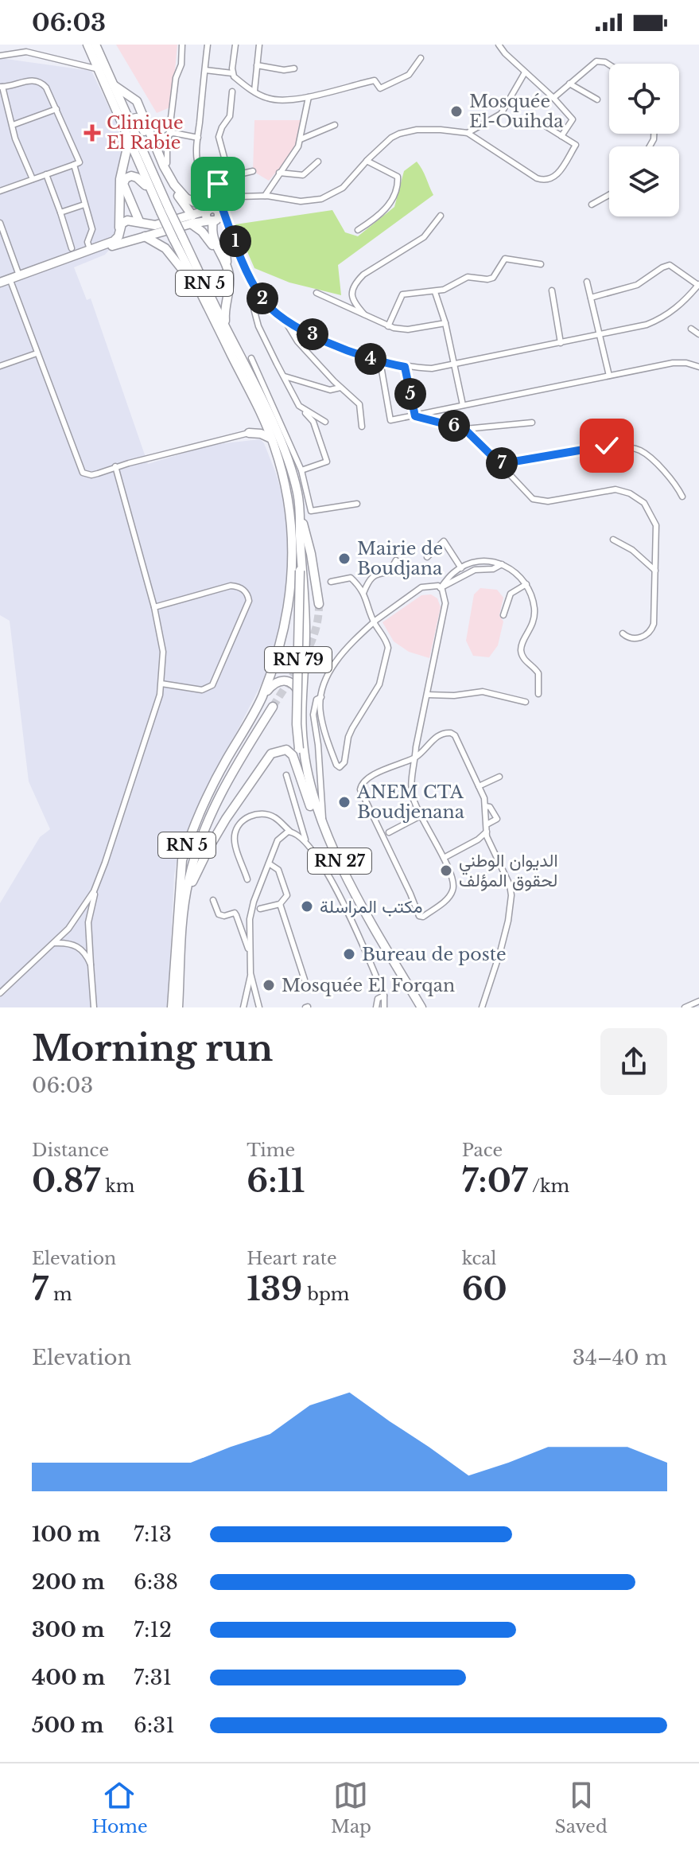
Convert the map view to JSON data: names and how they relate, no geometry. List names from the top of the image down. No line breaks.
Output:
{"streets":{"highway":["RN 5","RN 79","RN 27"]},"crossings":[["RN 5","RN 79"],["RN 79","RN 27"]],"places":{"other":["Mosquée El-Ouihda","Mairie de Boudjana","ANEM CTA Boudjenana","الديوان الوطني لحقوق المؤلف","مكتب المراسلة","Bureau de poste","Mosquée El Forqan"],"health":["Clinique El Rabie"]},"page":{"status":"06:03","pins":["1","2","3","4","5","6","7"],"heading":["Morning run","06:03"],"stats":[["Distance","0.87 km"],["Time","6:11"],["Pace","7:07 /km"],["Elevation","7 m"],["Heart rate","139 bpm"],["kcal","60"]],"chart":["Elevation","34–40 m"],"list":[{"name":"100 m","note":"7:13"},{"name":"200 m","note":"6:38"},{"name":"300 m","note":"7:12"},{"name":"400 m","note":"7:31"},{"name":"500 m","note":"6:31"}],"tabs":["Home","Map","Saved"]}}
